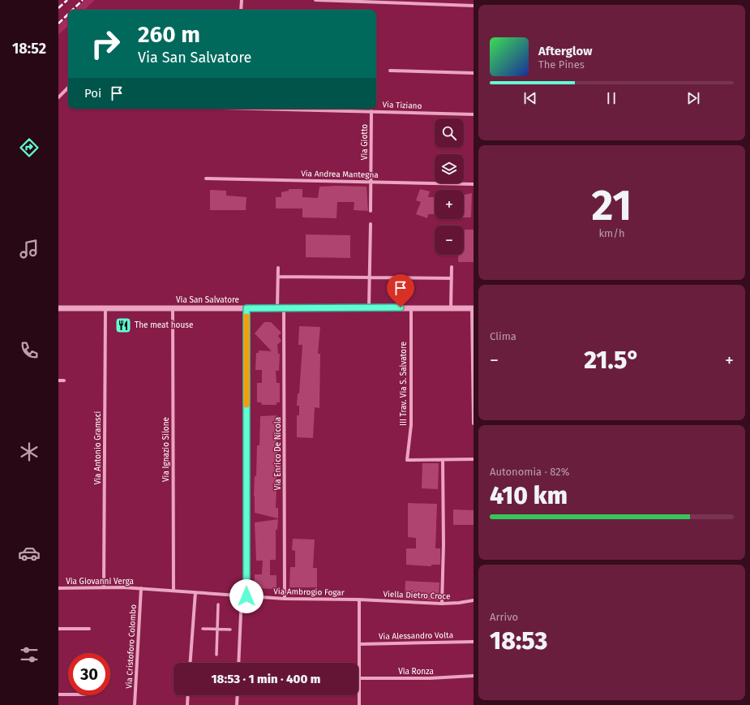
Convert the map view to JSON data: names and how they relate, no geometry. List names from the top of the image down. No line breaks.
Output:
{"streets":{"street":["Via Tiziano","Via Giotto","Via Andrea Mantegna","Via San Salvatore","III Trav. Via S. Salvatore","Via Antonio Gramsci","Via Ignazio Silone","Via Enrico De Nicola","Via Giovanni Verga","Via Ambrogio Fogar","Viella Dietro Croce","Via Alessandro Volta","Via Cristoforo Colombo","Via Ronza"]},"crossings":[["Via Tiziano","Via Giotto"],["Via Giotto","Via Andrea Mantegna"],["Via San Salvatore","III Trav. Via S. Salvatore"],["Via San Salvatore","Via Antonio Gramsci"],["Via San Salvatore","Via Ignazio Silone"],["Via San Salvatore","Via Enrico De Nicola"],["Via Antonio Gramsci","Via Giovanni Verga"],["Via Ignazio Silone","Via Ambrogio Fogar"],["Via Enrico De Nicola","Via Ambrogio Fogar"],["Via Giovanni Verga","Via Ambrogio Fogar"],["Via Giovanni Verga","Via Cristoforo Colombo"],["Via Ambrogio Fogar","Viella Dietro Croce"],["Via Ambrogio Fogar","Via Cristoforo Colombo"]],"places":{"restaurant":["The meat house"]},"page":{"tabs":"18:52","turn":["260 m","Via San Salvatore"],"song":["Afterglow","The Pines"],"then":"Poi","map_buttons":["+","−"],"tile":[["21","km/h"],"Clima",["Autonomia · 82%","410 km"],["Arrivo","18:53"]],"heat":["−","21.5°","+"],"limit":"30","trip":"18:53 · 1 min · 400 m"}}
